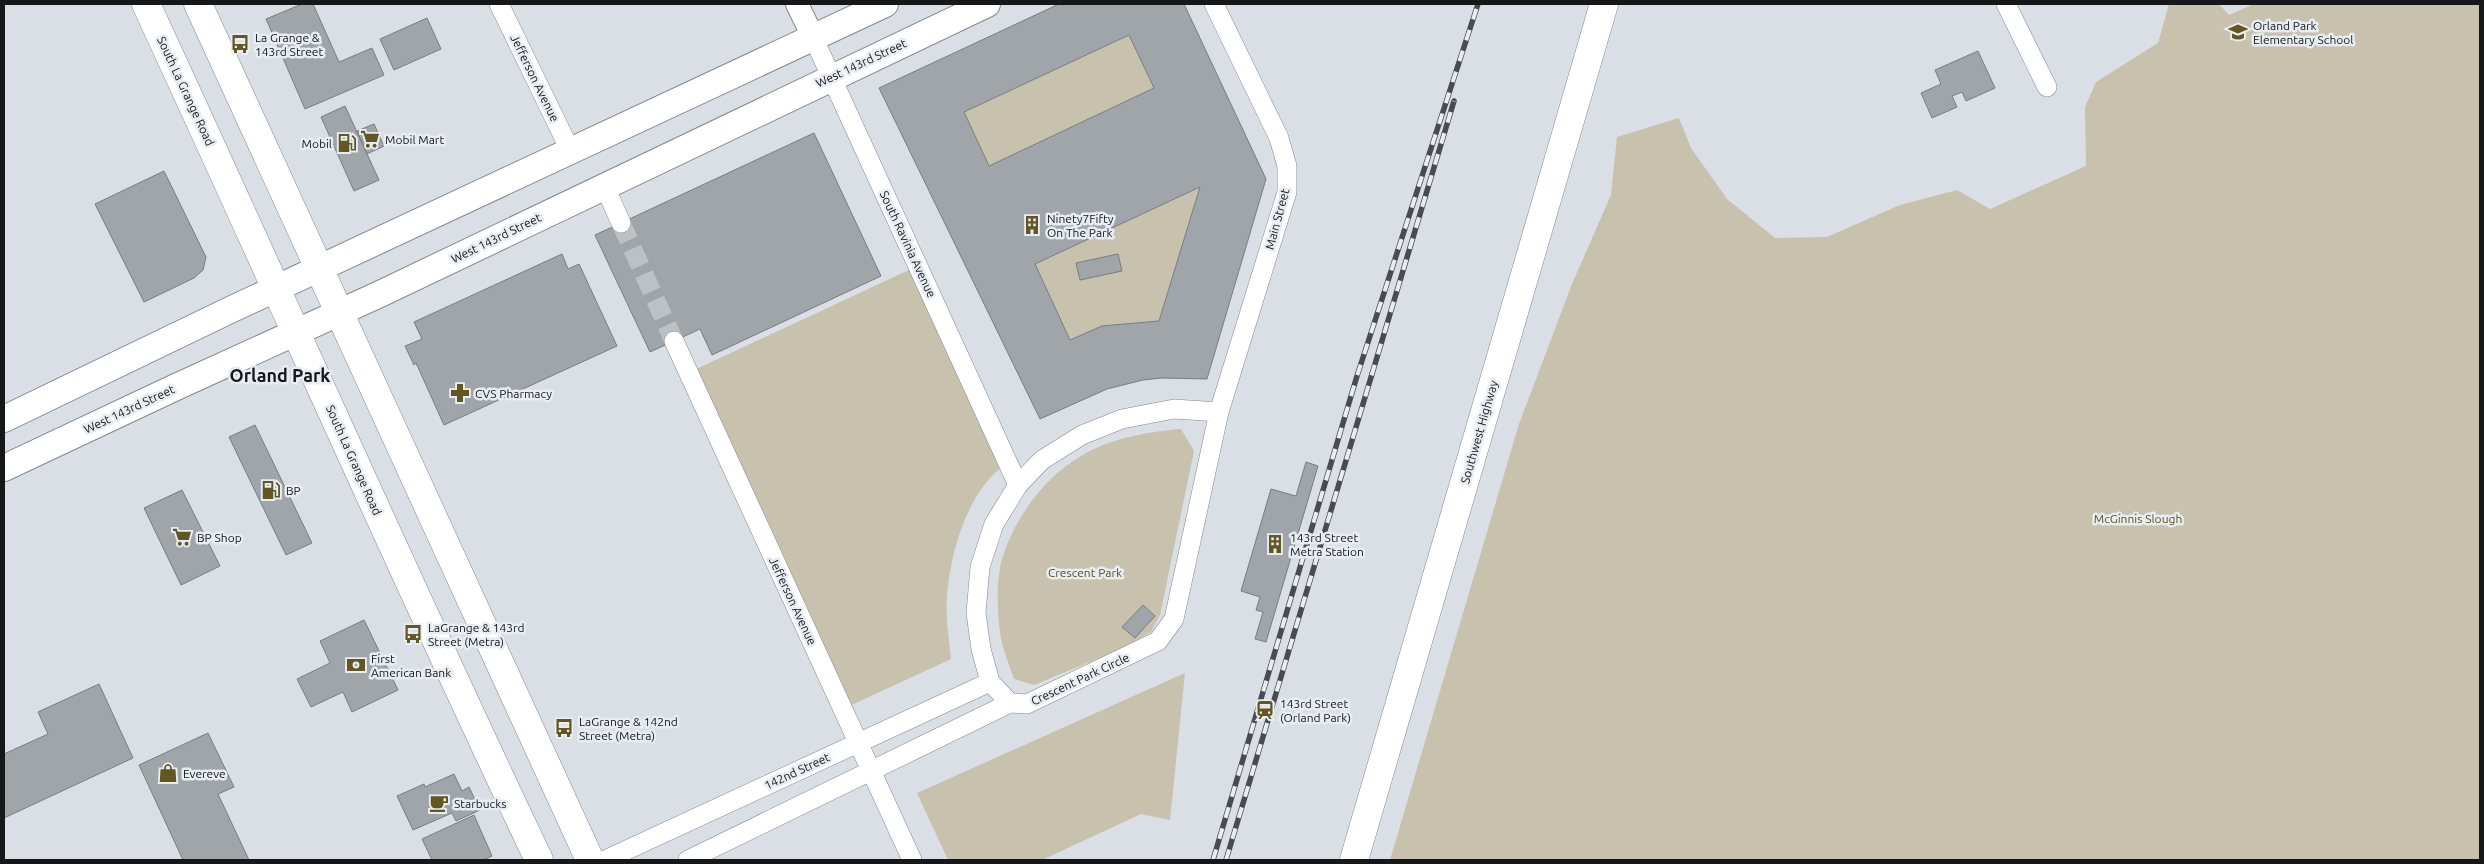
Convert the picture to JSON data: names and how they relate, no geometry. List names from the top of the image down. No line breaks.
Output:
{"streets":{"main road":["West 143rd Street","South La Grange Road","Southwest Highway"],"street":["Jefferson Avenue","Main Street","South Ravinia Avenue","Crescent Park Circle","142nd Street"]},"crossings":[["West 143rd Street","South La Grange Road"],["West 143rd Street","South Ravinia Avenue"],["Jefferson Avenue","142nd Street"],["Main Street","Crescent Park Circle"]],"districts":["Orland Park"],"parks":["McGinnis Slough","Crescent Park"],"places":{"school or university":["Orland Park Elementary School"],"bus stop":["La Grange & 143rd Street","LaGrange & 143rd Street (Metra)","LaGrange & 142nd Street (Metra)"],"supermarket":["Mobil Mart","BP Shop"],"fuel station":["Mobil","BP"],"building":["Ninety7Fifty On The Park","143rd Street Metra Station"],"pharmacy":["CVS Pharmacy"],"bank":["First American Bank"],"station":["143rd Street (Orland Park)"],"shop":["Evereve"],"cafe":["Starbucks"]}}
